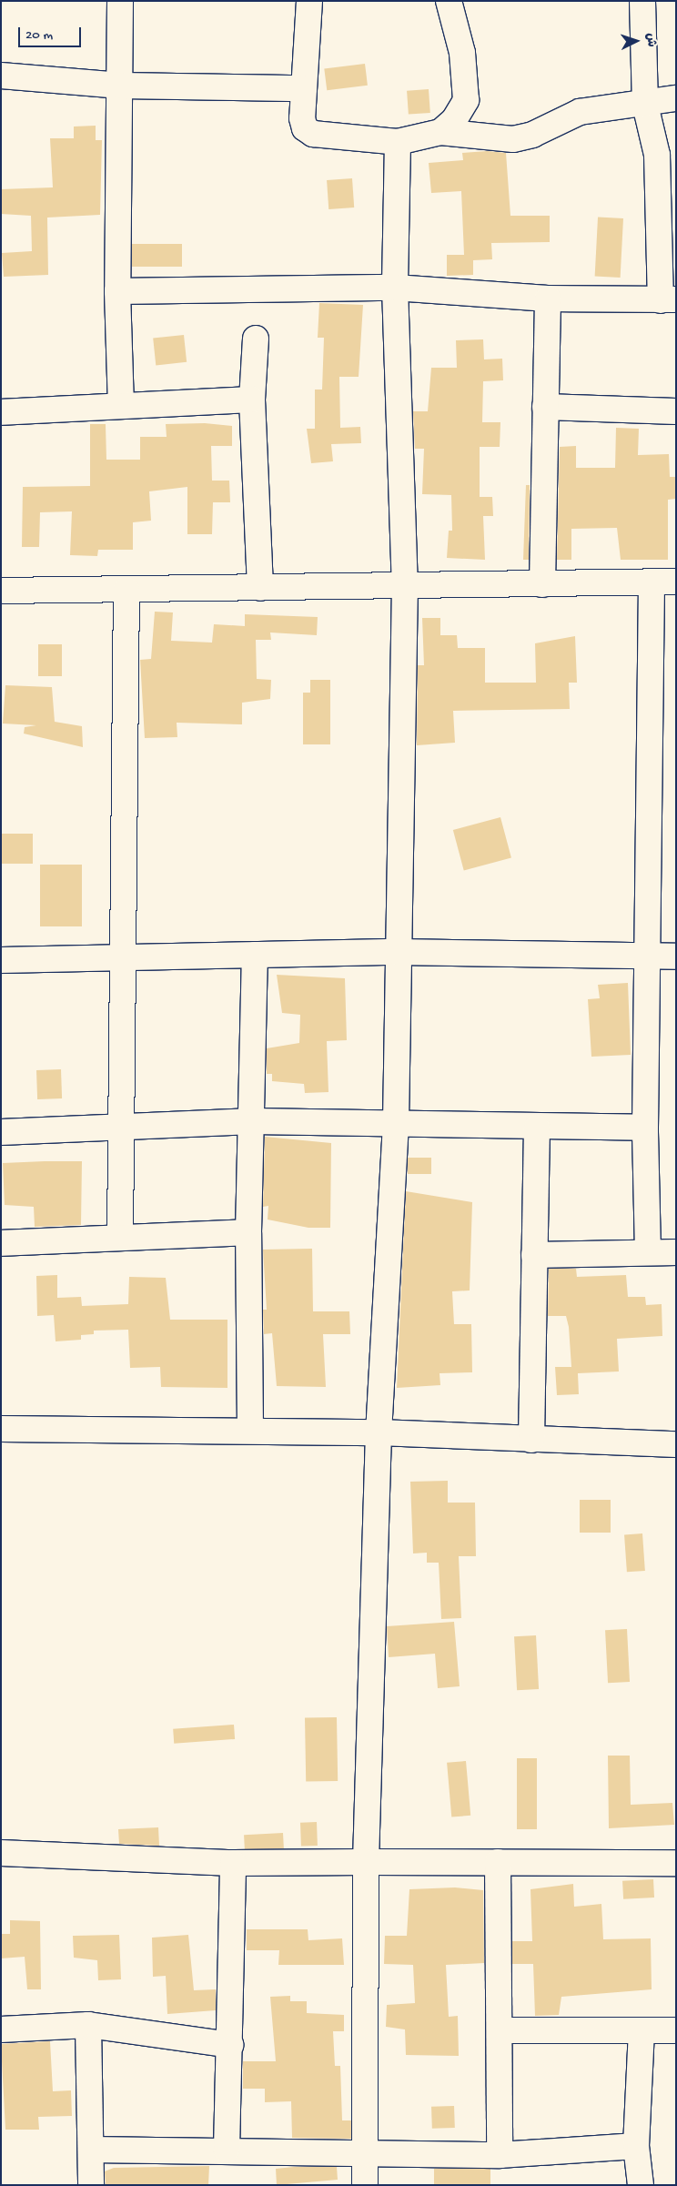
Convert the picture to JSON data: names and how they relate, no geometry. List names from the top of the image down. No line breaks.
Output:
{"scale_bar":"20 m","north":"right"}
